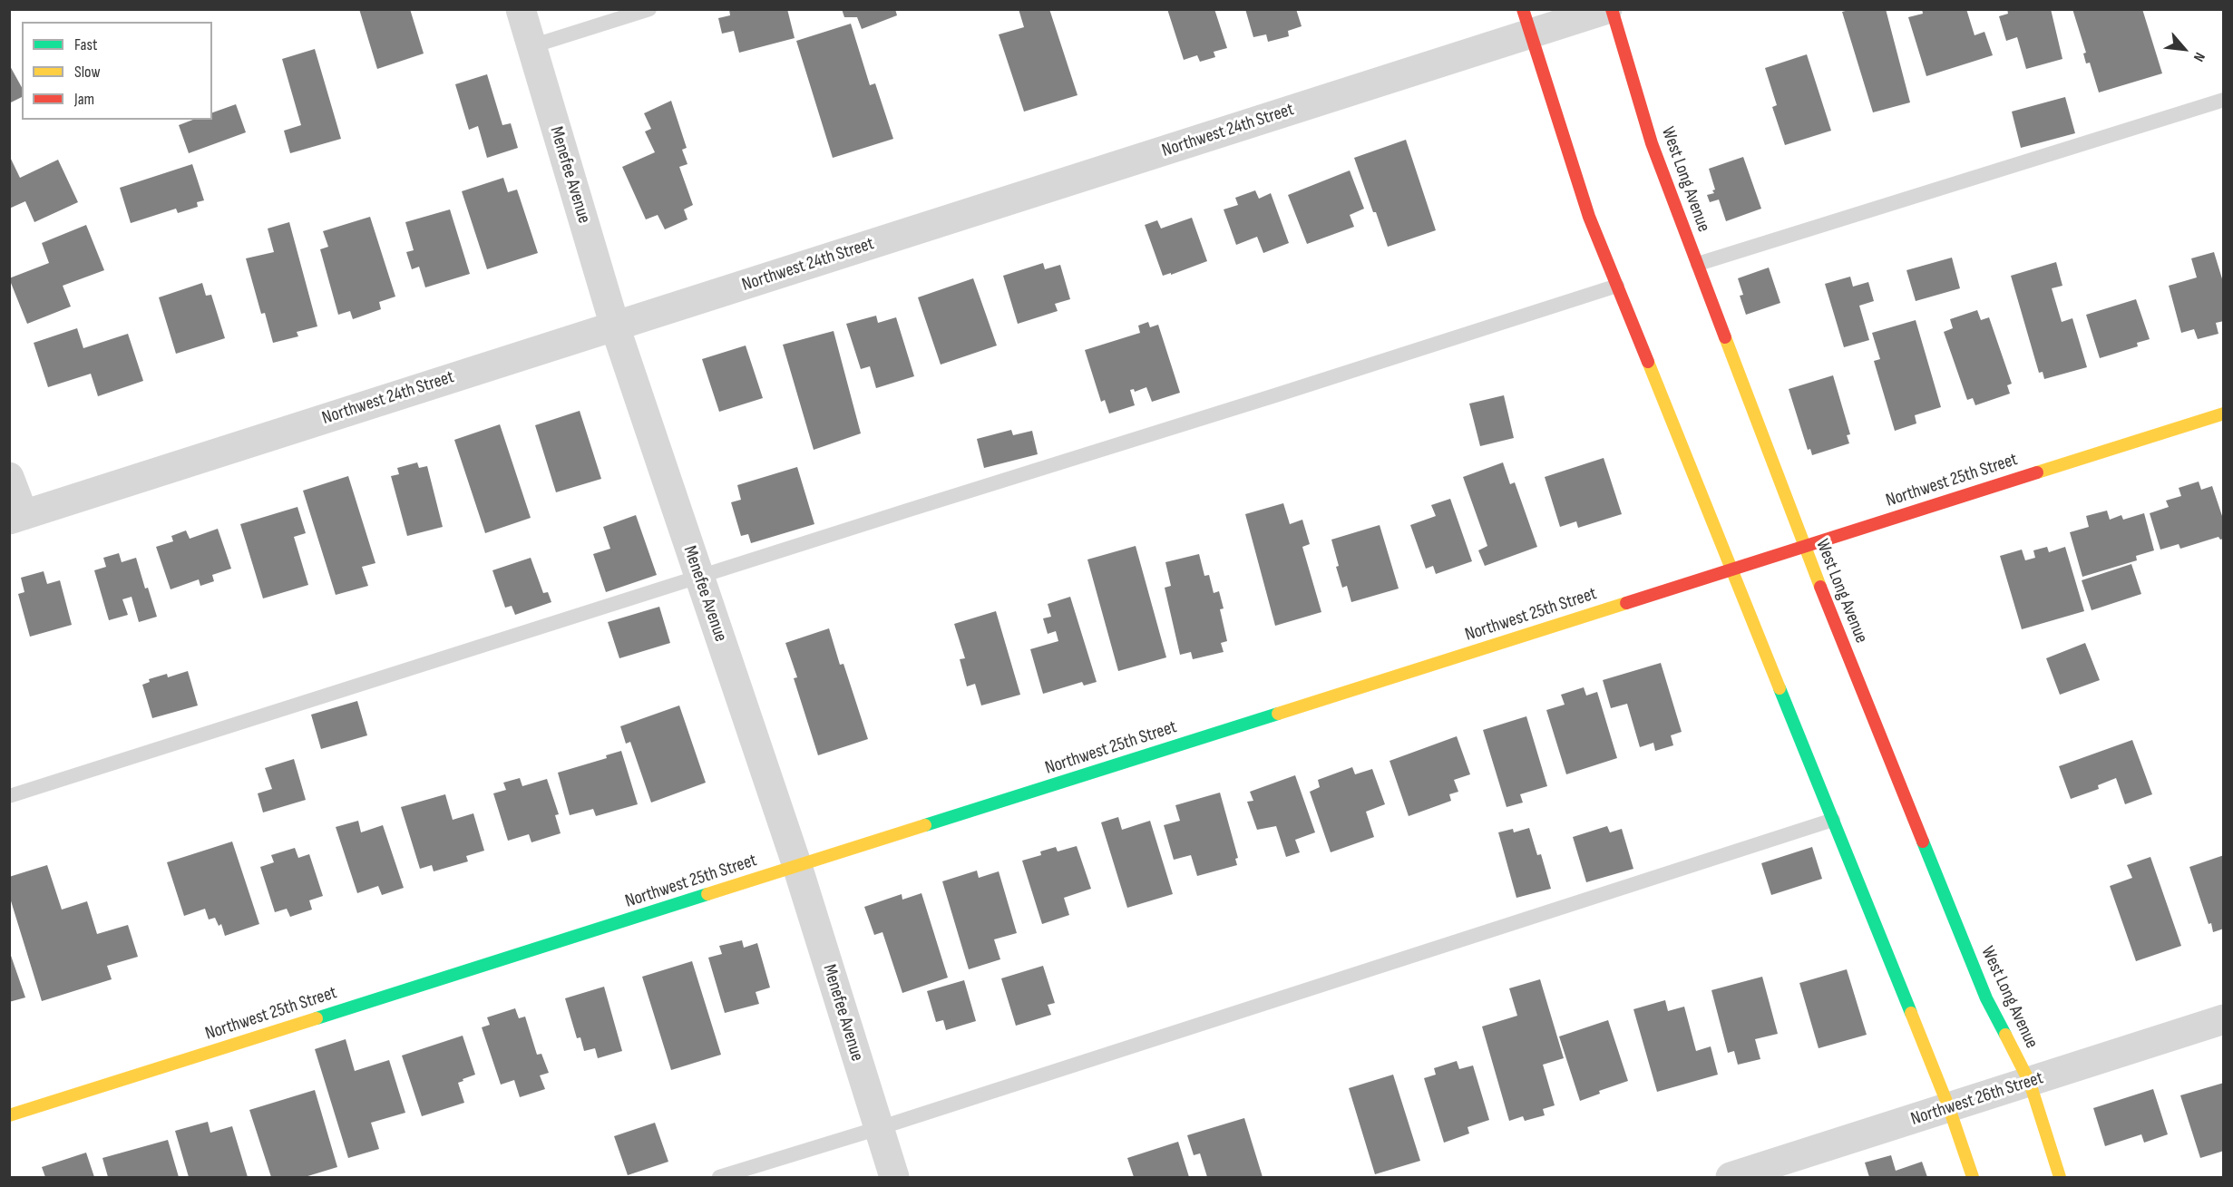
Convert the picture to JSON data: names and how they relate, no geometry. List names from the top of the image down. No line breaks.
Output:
{"streets":{"main road":["West Long Avenue","Northwest 25th Street"],"street":["Northwest 24th Street","Menefee Avenue","Northwest 26th Street"]},"crossings":[["Northwest 24th Street","Menefee Avenue"],["Northwest 24th Street","West Long Avenue"],["Menefee Avenue","Northwest 25th Street"],["West Long Avenue","Northwest 25th Street"],["West Long Avenue","Northwest 26th Street"]],"legend":["Fast","Slow","Jam"],"north":"bottom right"}
